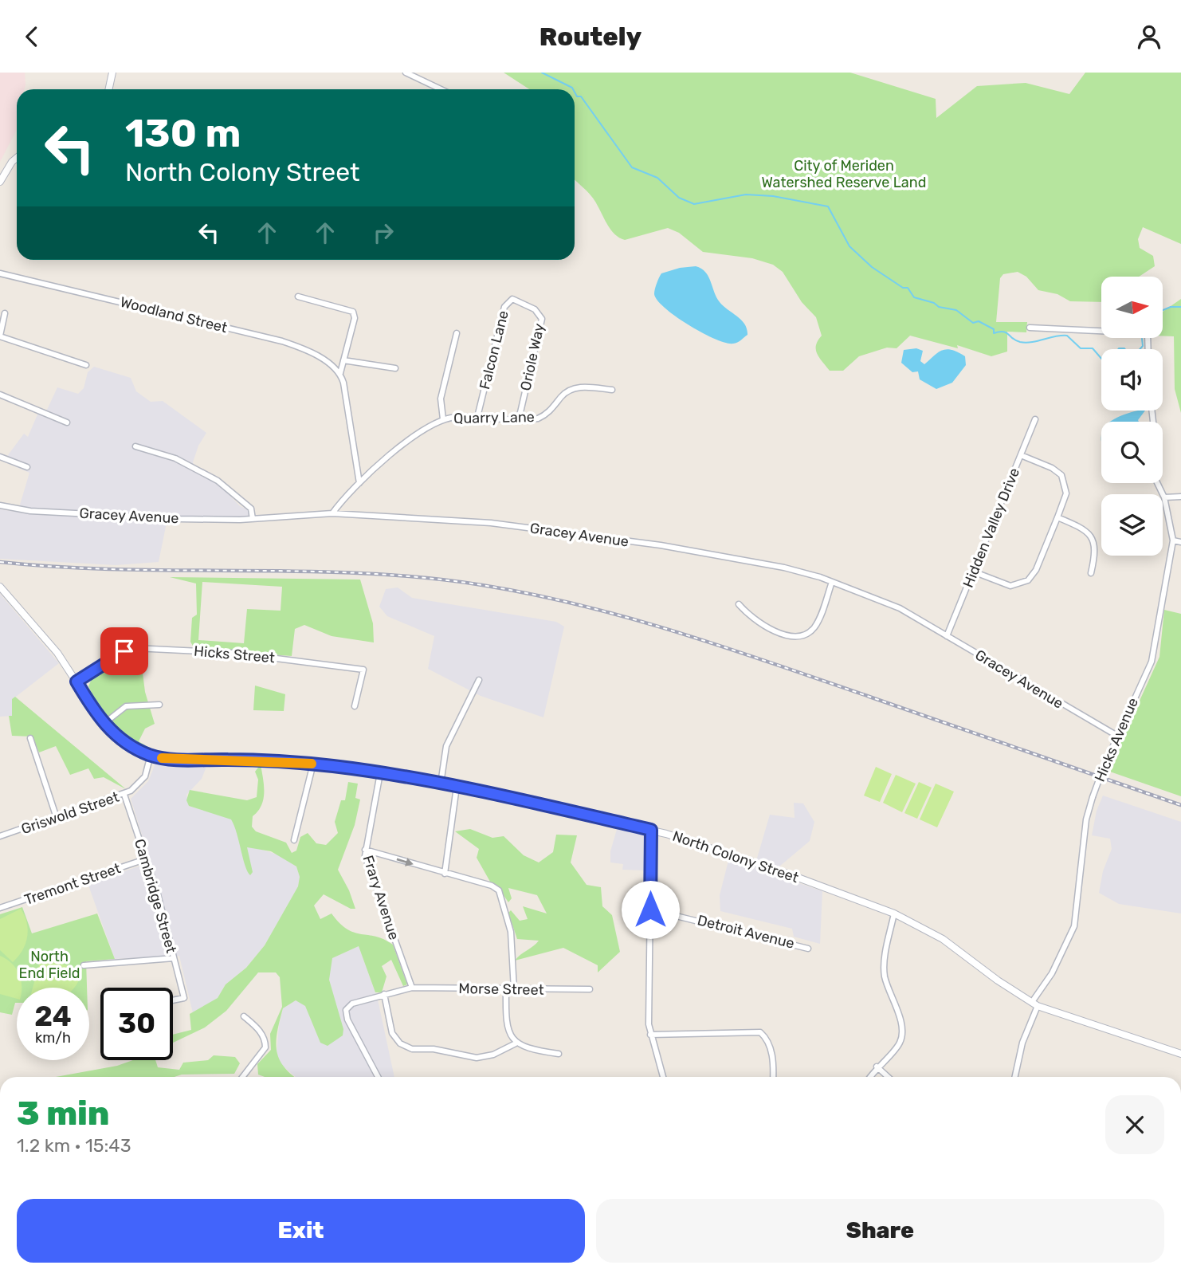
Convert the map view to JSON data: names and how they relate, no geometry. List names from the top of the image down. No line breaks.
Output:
{"streets":{"main road":["North Colony Street"],"street":["Woodland Street","Falcon Lane","Oriole Way","Quarry Lane","Gracey Avenue","Hidden Valley Drive","Hicks Street","Hicks Avenue","Griswold Street","Tremont Street","Cambridge Street","Frary Avenue","Detroit Avenue","Morse Street"]},"crossings":[["Falcon Lane","Oriole Way"],["Falcon Lane","Quarry Lane"],["Oriole Way","Quarry Lane"],["Quarry Lane","Gracey Avenue"],["Gracey Avenue","Hidden Valley Drive"],["Gracey Avenue","Hicks Avenue"],["Hicks Street","North Colony Street"],["Hicks Avenue","North Colony Street"],["Griswold Street","North Colony Street"],["Griswold Street","Cambridge Street"],["North Colony Street","Frary Avenue"],["Tremont Street","Cambridge Street"],["Frary Avenue","Morse Street"]],"parks":["City of Meriden Watershed Reserve Land","North End Field"],"north":"right","page":{"header":"Routely","turn":["130 m","North Colony Street"],"speed":"24 km/h","limit":"30","heading":["3 min","1.2 km · 15:43"],"buttons":["Exit","Share"]}}
